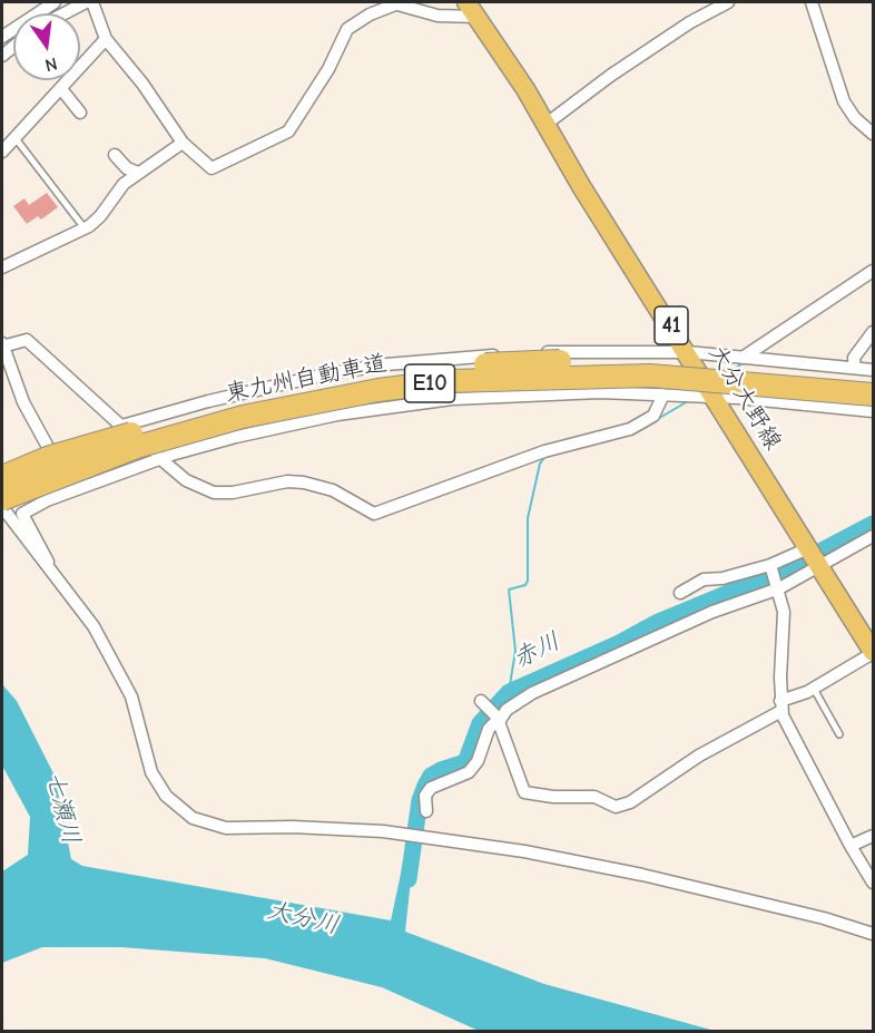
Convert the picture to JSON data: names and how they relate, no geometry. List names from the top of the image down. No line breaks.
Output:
{"streets":{"highway":["東九州自動車道","E10"],"main road":["41","大分大野線"]},"water":["赤川","七瀬川","大分川"],"north":"bottom"}
